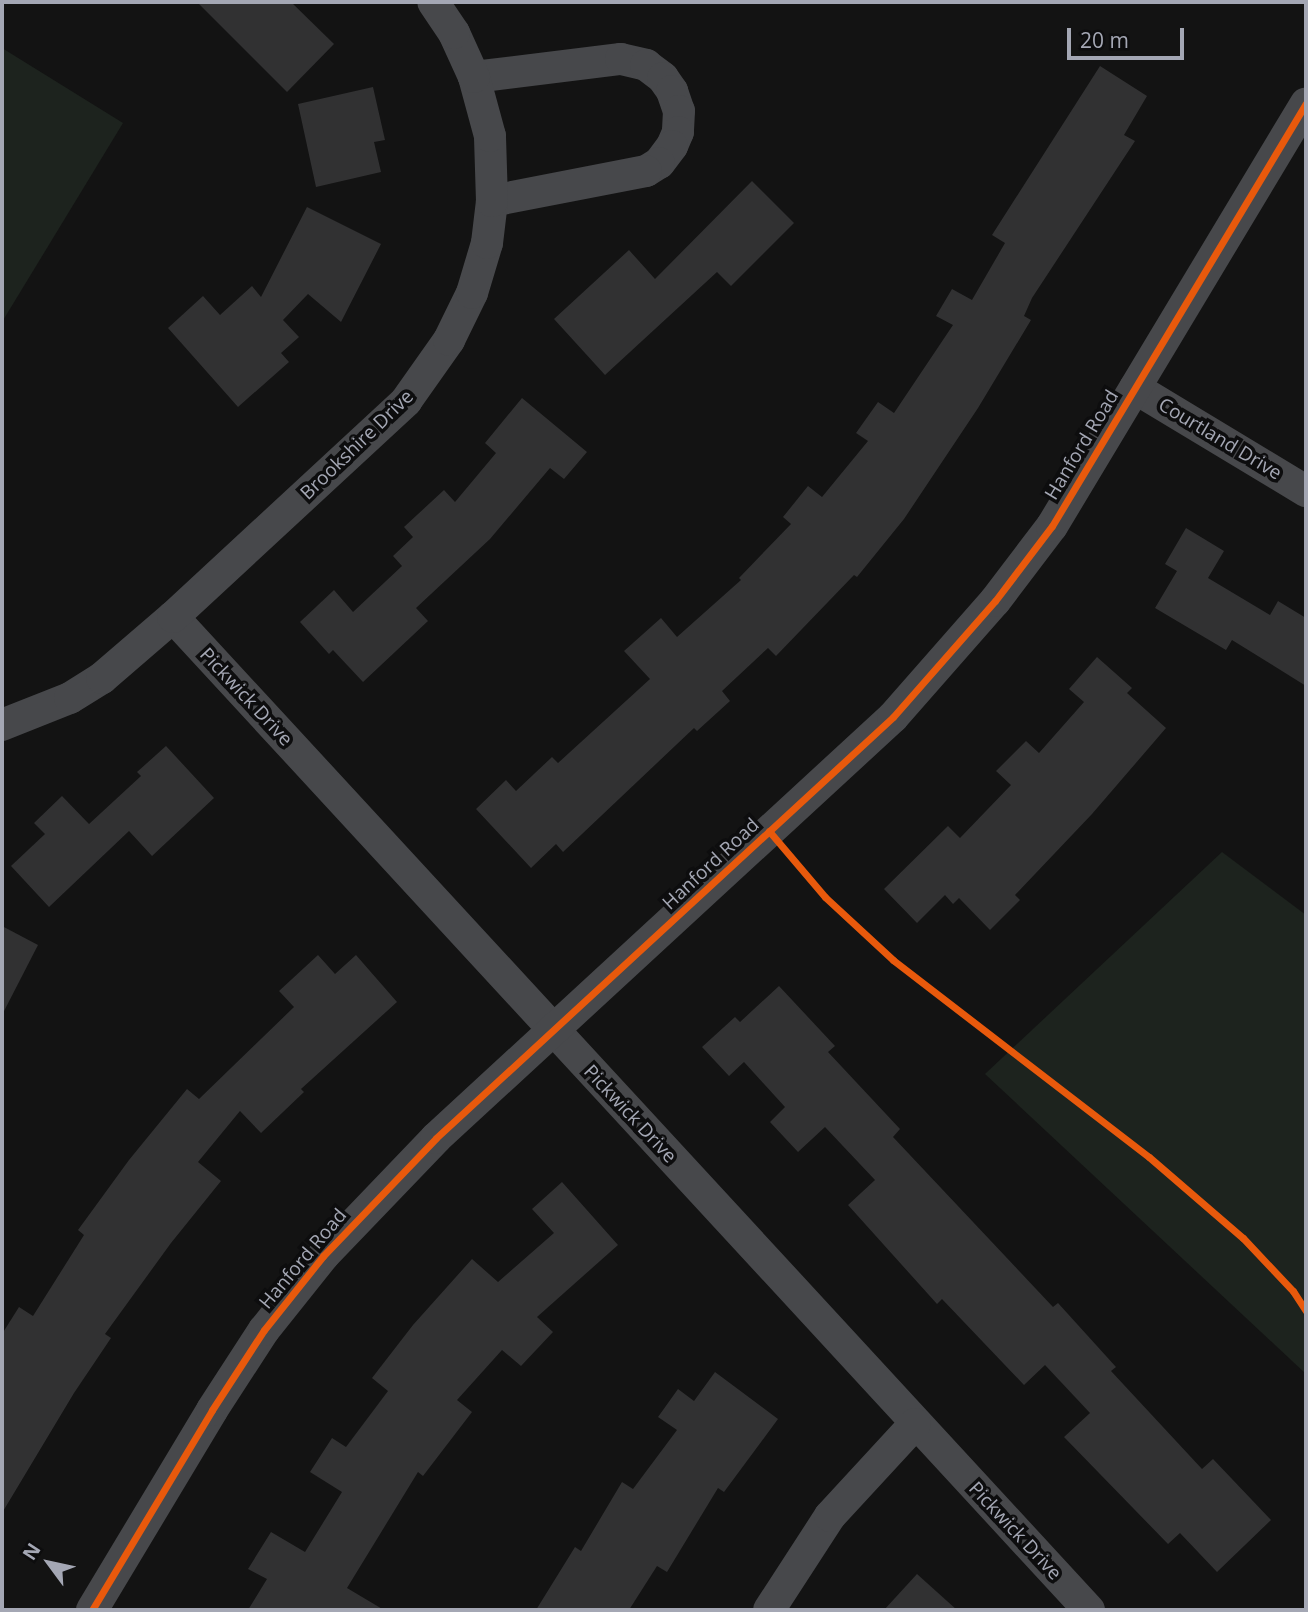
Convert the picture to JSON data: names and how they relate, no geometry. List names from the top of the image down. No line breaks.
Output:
{"streets":{"street":["Courtland Drive","Brookshire Drive","Hanford Road","Pickwick Drive"]},"crossings":[["Courtland Drive","Hanford Road"],["Brookshire Drive","Pickwick Drive"],["Hanford Road","Pickwick Drive"]],"scale_bar":"20 m","north":"top left"}
